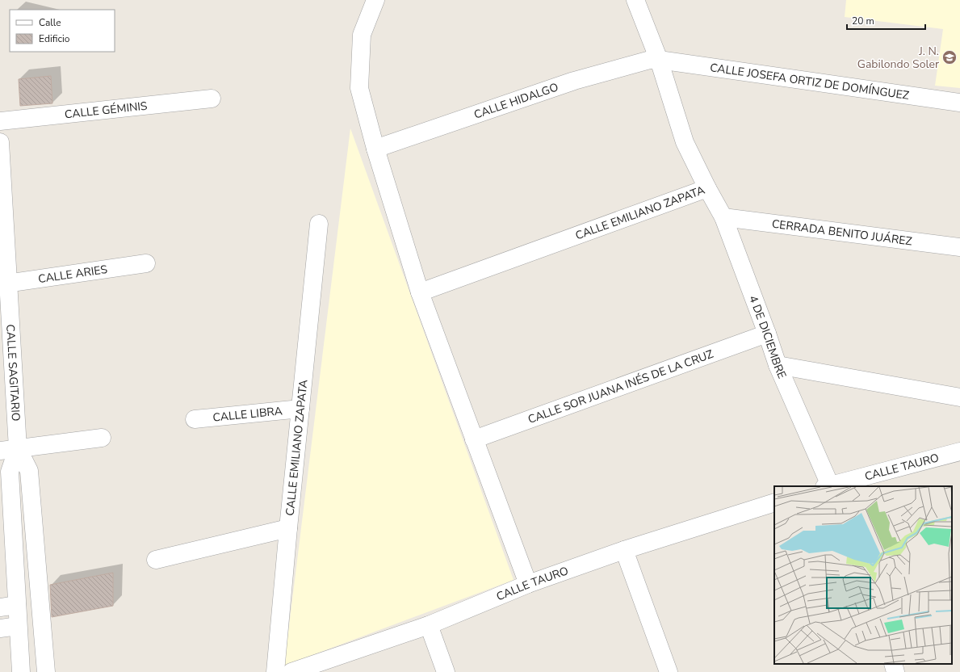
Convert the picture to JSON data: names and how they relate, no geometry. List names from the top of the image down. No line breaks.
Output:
{"streets":{"street":["CALLE JOSEFA ORTIZ DE DOMÍNGUEZ","CALLE HIDALGO","CALLE GÉMINIS","CALLE EMILIANO ZAPATA","CERRADA BENITO JUÁREZ","CALLE ARIES","4 DE DICIEMBRE","CALLE SAGITARIO","CALLE SOR JUANA INÉS DE LA CRUZ","CALLE LIBRA","CALLE TAURO"]},"crossings":[["CALLE JOSEFA ORTIZ DE DOMÍNGUEZ","CALLE HIDALGO"],["CALLE JOSEFA ORTIZ DE DOMÍNGUEZ","CALLE EMILIANO ZAPATA"],["CALLE HIDALGO","CALLE EMILIANO ZAPATA"],["CALLE EMILIANO ZAPATA","4 DE DICIEMBRE"],["CALLE EMILIANO ZAPATA","CALLE LIBRA"],["CERRADA BENITO JUÁREZ","4 DE DICIEMBRE"],["CALLE ARIES","CALLE SAGITARIO"],["4 DE DICIEMBRE","CALLE SOR JUANA INÉS DE LA CRUZ"],["4 DE DICIEMBRE","CALLE TAURO"]],"places":{"school or university":["J. N. Gabilondo Soler"]},"legend":["Calle","Edificio"],"scale_bar":"20 m"}
